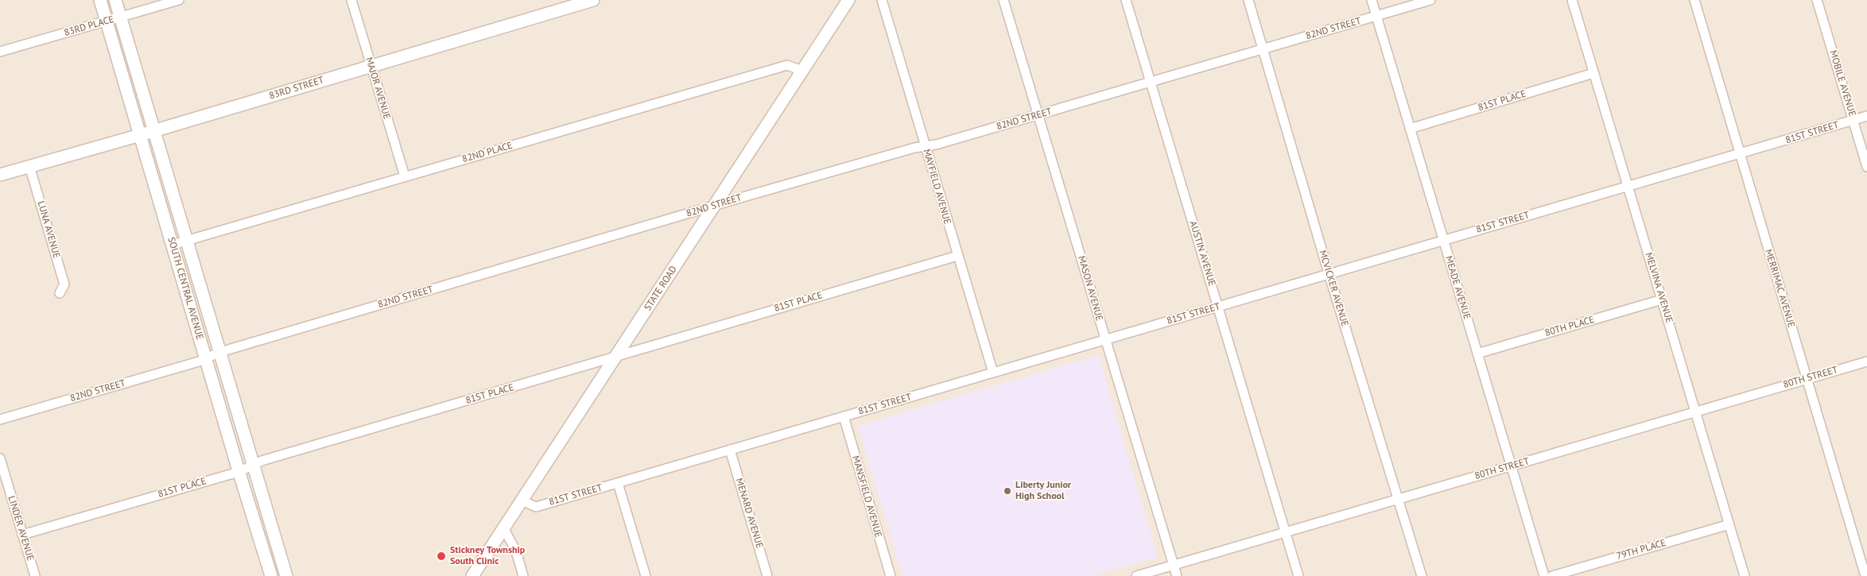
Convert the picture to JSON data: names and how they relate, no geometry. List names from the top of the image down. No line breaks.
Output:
{"streets":{"street":["83RD PLACE","82ND STREET","MOBILE AVENUE","83RD STREET","MAJOR AVENUE","81ST PLACE","81ST STREET","82ND PLACE","MAYFIELD AVENUE","LUNA AVENUE","AUSTIN AVENUE","MEADE AVENUE","MELVINA AVENUE","SOUTH CENTRAL AVENUE","STATE ROAD","MASON AVENUE","MCVICKER AVENUE","MERRIMAC AVENUE","80TH PLACE","80TH STREET","MANSFIELD AVENUE","MENARD AVENUE","LINDER AVENUE","79TH PLACE"]},"crossings":[["83RD PLACE","SOUTH CENTRAL AVENUE"],["82ND STREET","MAYFIELD AVENUE"],["82ND STREET","AUSTIN AVENUE"],["82ND STREET","MEADE AVENUE"],["82ND STREET","SOUTH CENTRAL AVENUE"],["82ND STREET","STATE ROAD"],["82ND STREET","MASON AVENUE"],["82ND STREET","MCVICKER AVENUE"],["MOBILE AVENUE","81ST STREET"],["83RD STREET","MAJOR AVENUE"],["83RD STREET","LUNA AVENUE"],["83RD STREET","SOUTH CENTRAL AVENUE"],["MAJOR AVENUE","82ND PLACE"],["81ST PLACE","MAYFIELD AVENUE"],["81ST PLACE","MEADE AVENUE"],["81ST PLACE","MELVINA AVENUE"],["81ST PLACE","SOUTH CENTRAL AVENUE"],["81ST PLACE","STATE ROAD"],["81ST PLACE","LINDER AVENUE"],["81ST STREET","MAYFIELD AVENUE"],["81ST STREET","AUSTIN AVENUE"],["81ST STREET","MEADE AVENUE"],["81ST STREET","MELVINA AVENUE"],["81ST STREET","STATE ROAD"],["81ST STREET","MASON AVENUE"],["81ST STREET","MCVICKER AVENUE"],["81ST STREET","MERRIMAC AVENUE"],["81ST STREET","MANSFIELD AVENUE"],["81ST STREET","MENARD AVENUE"],["82ND PLACE","SOUTH CENTRAL AVENUE"],["82ND PLACE","STATE ROAD"],["AUSTIN AVENUE","80TH STREET"],["MEADE AVENUE","80TH PLACE"],["MEADE AVENUE","80TH STREET"],["MELVINA AVENUE","80TH PLACE"],["MELVINA AVENUE","80TH STREET"],["MELVINA AVENUE","79TH PLACE"],["MASON AVENUE","80TH STREET"],["MCVICKER AVENUE","80TH STREET"],["MERRIMAC AVENUE","80TH STREET"]],"places":["Liberty Junior High School","Stickney Township South Clinic"]}
